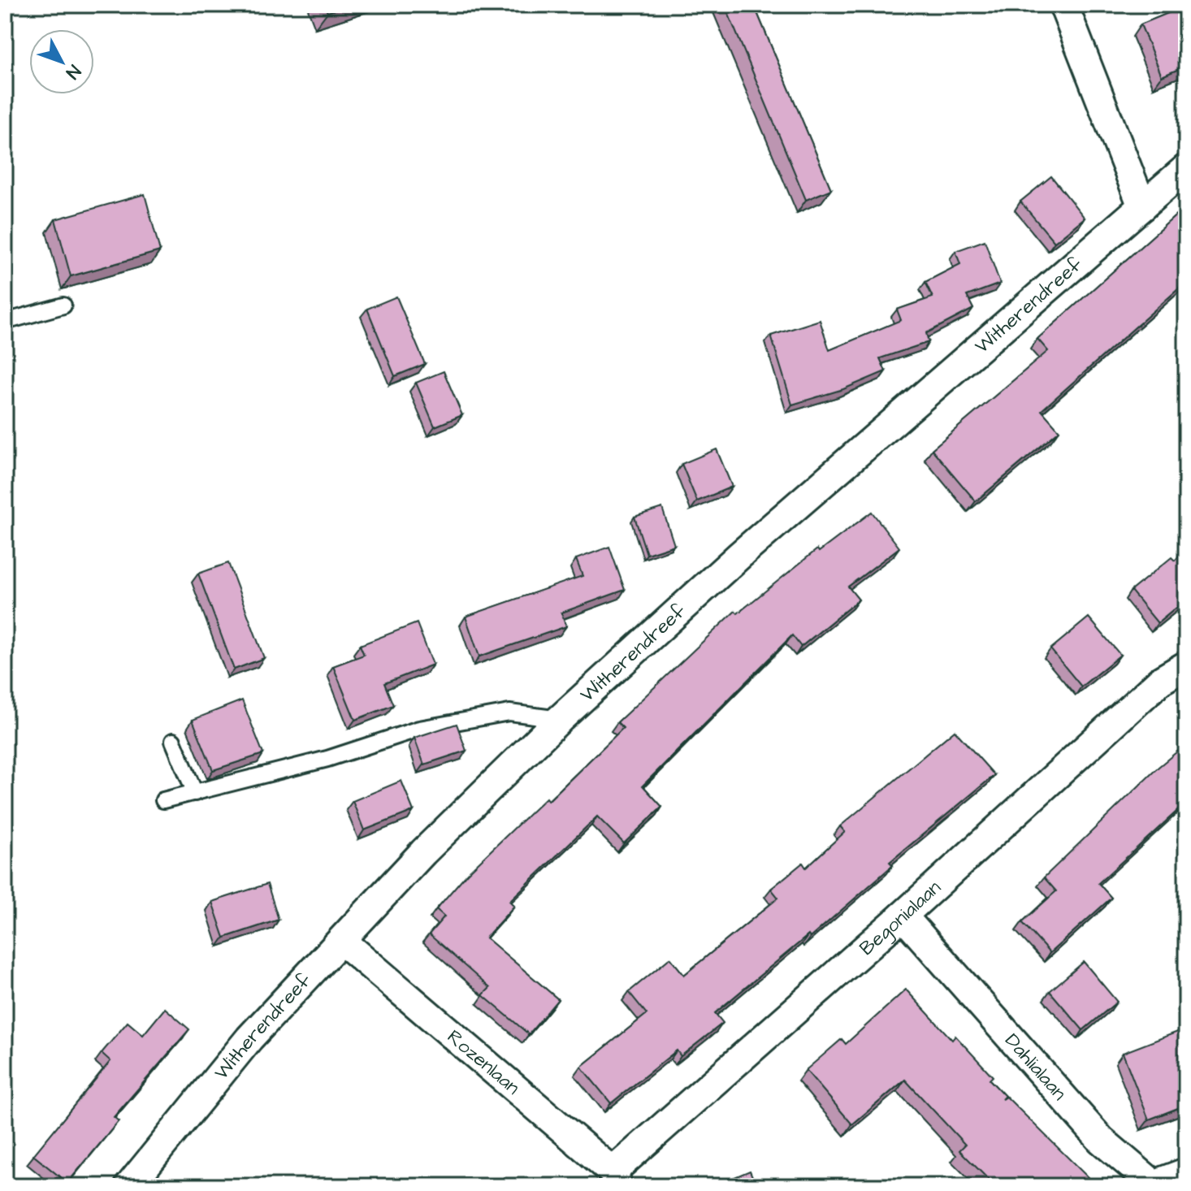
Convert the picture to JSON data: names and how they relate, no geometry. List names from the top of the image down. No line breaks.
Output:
{"streets":{"street":["Witherendreef","Begonialaan","Rozenlaan","Dahlialaan"]},"crossings":[["Witherendreef","Rozenlaan"],["Begonialaan","Rozenlaan"],["Begonialaan","Dahlialaan"]],"north":"bottom right"}
